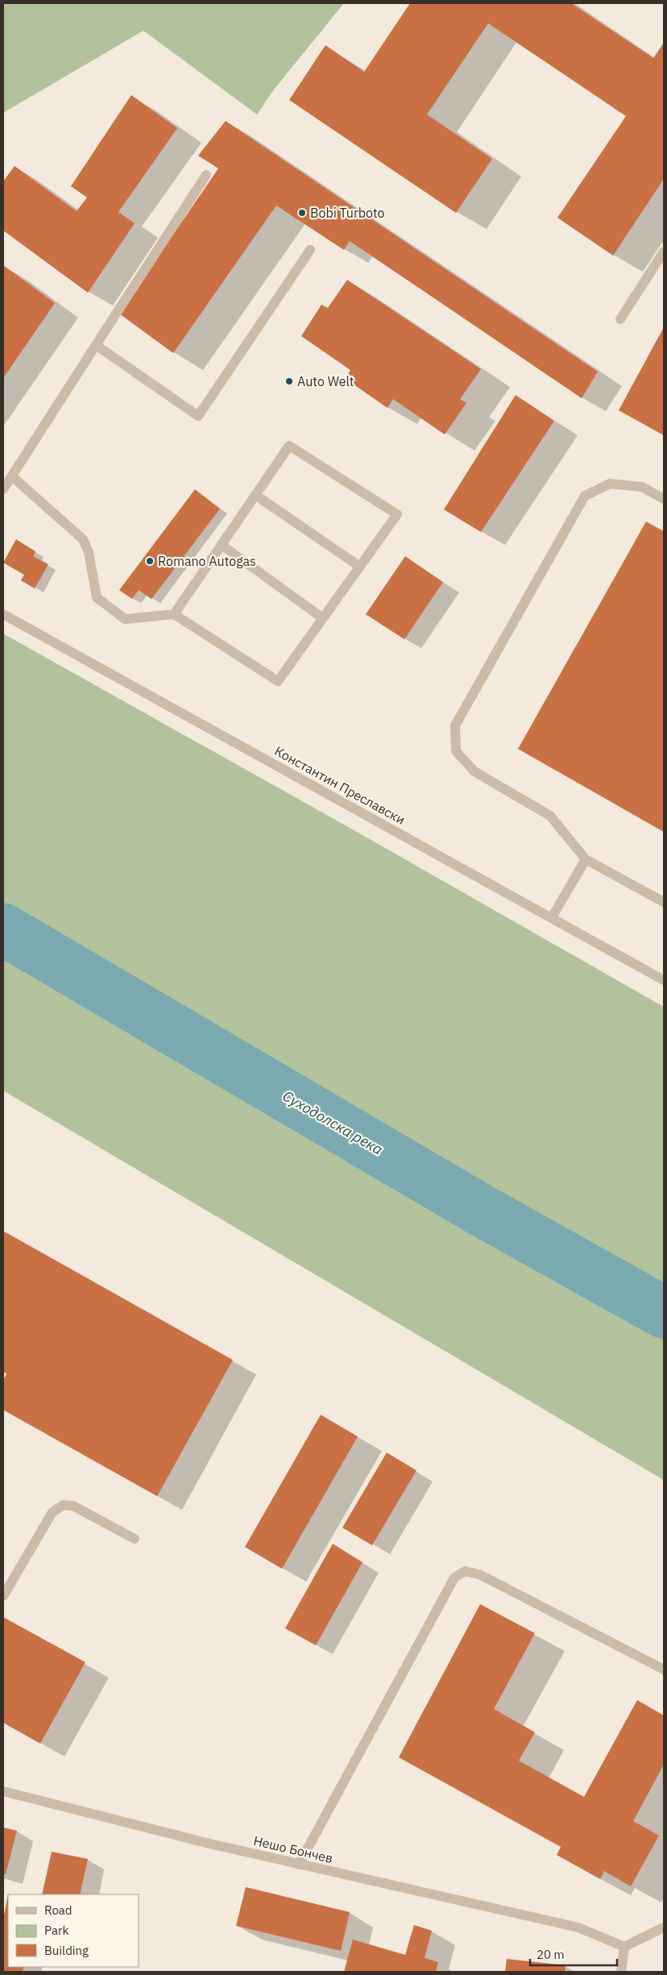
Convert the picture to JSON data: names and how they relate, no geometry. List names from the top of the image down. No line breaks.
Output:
{"streets":{"street":["Константин Преславски","Нешо Бончев"]},"water":["Суходолска река"],"places":["Bobi Turboto","Auto Welt","Romano Autogas"],"legend":["Road","Park","Building"],"scale_bar":"20 m"}
